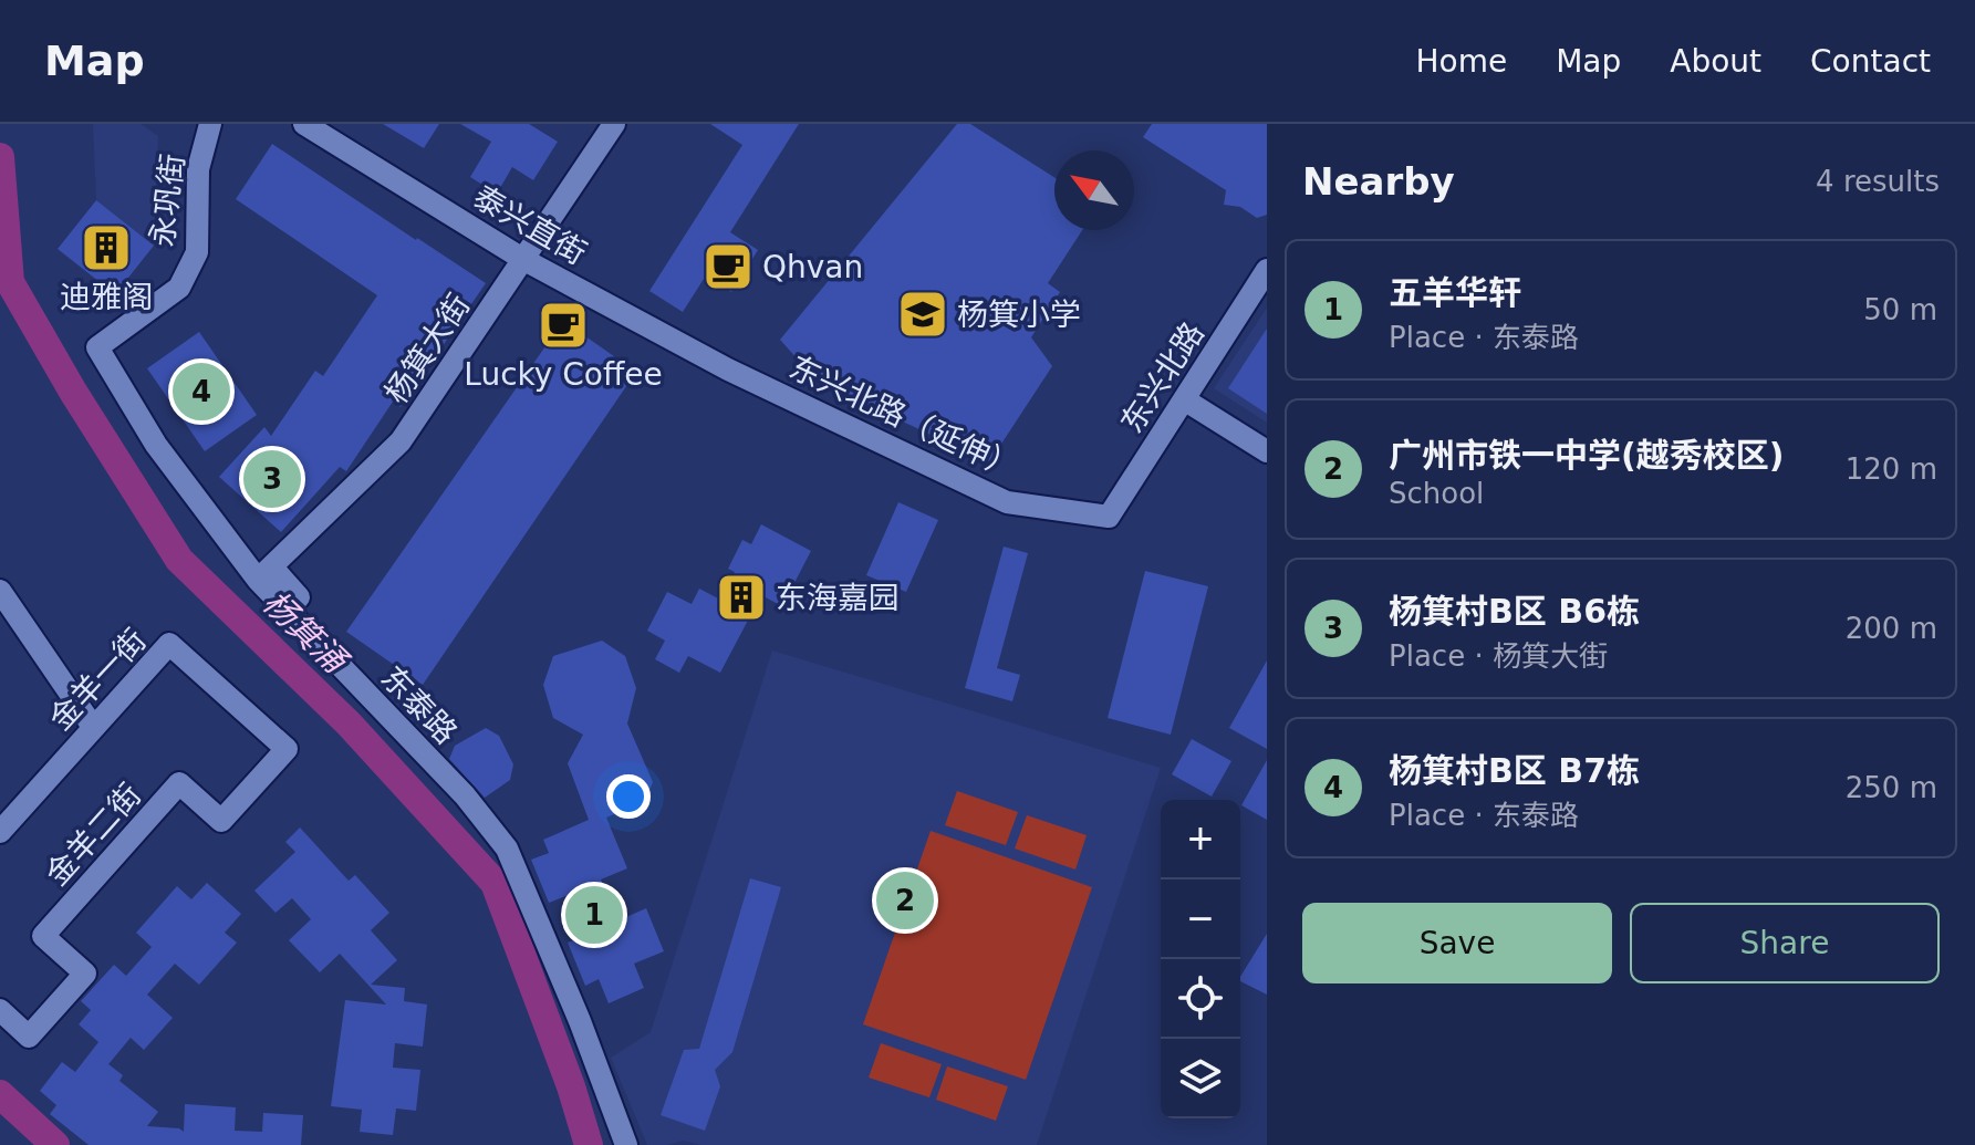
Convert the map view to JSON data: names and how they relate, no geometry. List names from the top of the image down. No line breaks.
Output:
{"streets":{"street":["永巩街","泰兴直街","杨箕大街","东兴北路","东兴北路（延伸）","金羊一街","东泰路","金羊二街"]},"crossings":[["永巩街","东泰路"],["泰兴直街","杨箕大街"],["泰兴直街","东兴北路（延伸）"],["杨箕大街","东泰路"],["东兴北路","东兴北路（延伸）"],["金羊一街","金羊二街"]],"water":["杨箕涌"],"places":{"building":["迪雅阁","东海嘉园"],"cafe":["Qhvan","Lucky Coffee"],"school or university":["杨箕小学"]},"north":"top left","page":{"header":"Map","nav":["Home","Map","About","Contact"],"heading":["Nearby","4 results"],"list":[{"mark":"1","name":"五羊华轩","note":"Place · 东泰路","value":"50 m"},{"mark":"2","name":"广州市铁一中学(越秀校区)","note":"School","value":"120 m"},{"mark":"3","name":"杨箕村B区 B6栋","note":"Place · 杨箕大街","value":"200 m"},{"mark":"4","name":"杨箕村B区 B7栋","note":"Place · 东泰路","value":"250 m"}],"pins":["4","3","2","1"],"map_buttons":["+","−"],"buttons":["Save","Share"]}}
